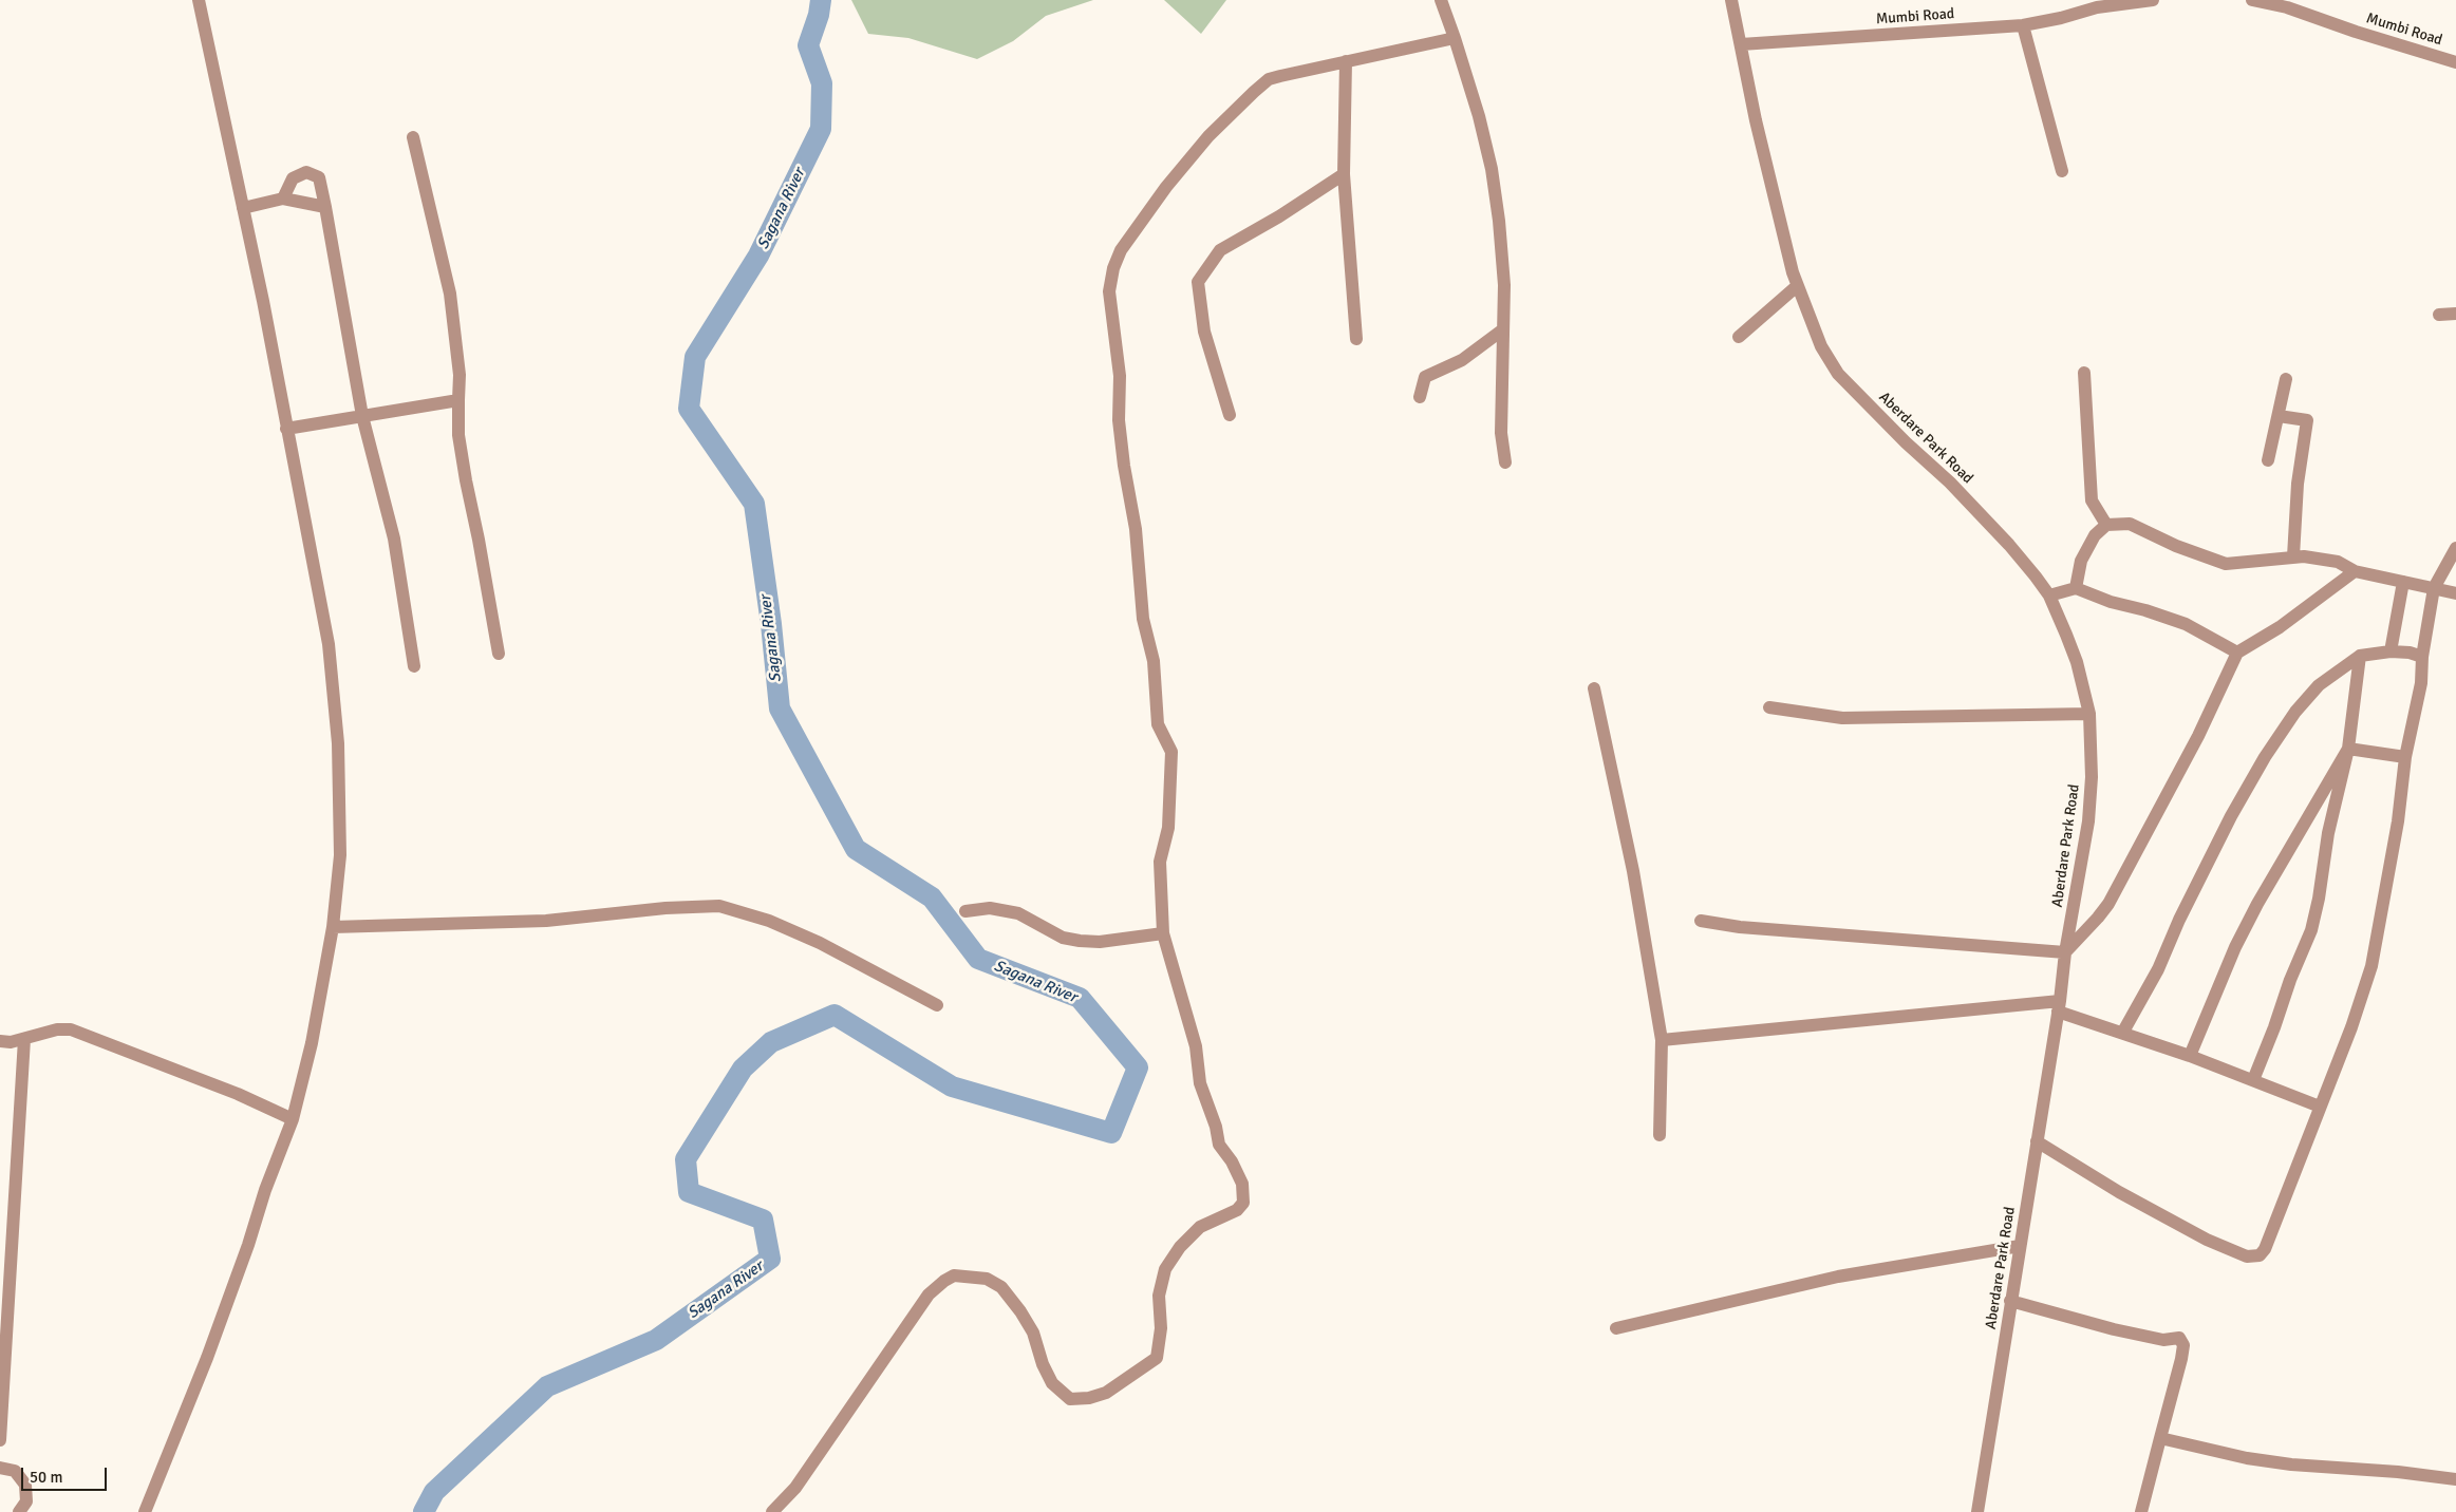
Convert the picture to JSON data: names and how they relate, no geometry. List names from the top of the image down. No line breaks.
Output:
{"streets":{"street":["Mumbi Road","Aberdare Park Road"]},"crossings":[["Mumbi Road","Aberdare Park Road"]],"water":["Sagana River"],"scale_bar":"50 m"}
